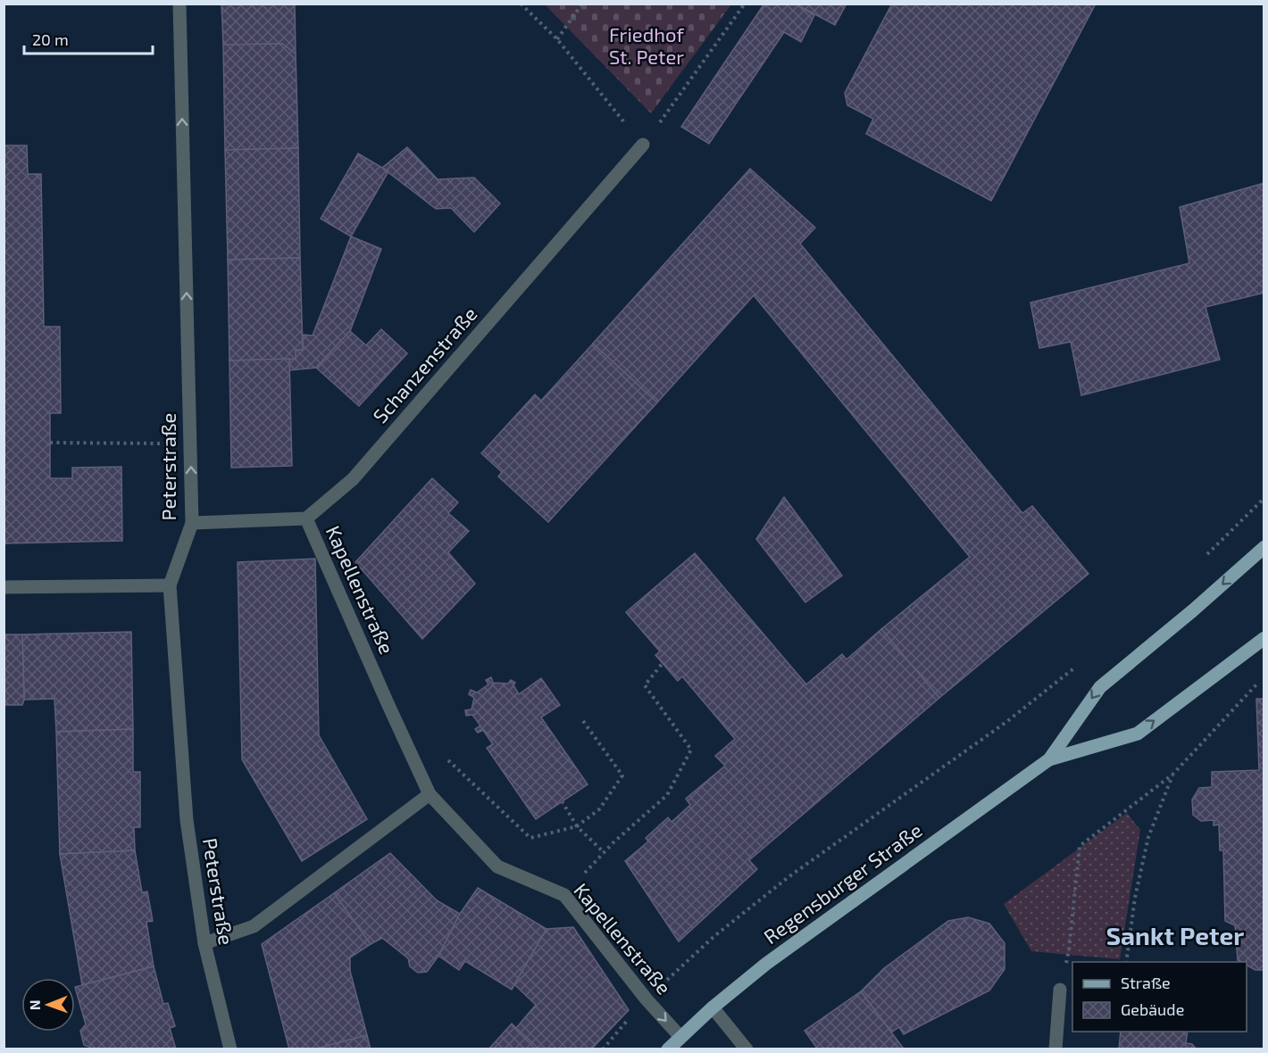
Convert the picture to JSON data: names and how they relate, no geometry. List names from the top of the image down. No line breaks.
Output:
{"streets":{"main road":["Regensburger Straße"],"street":["Schanzenstraße","Peterstraße","Kapellenstraße"]},"crossings":[["Schanzenstraße","Kapellenstraße"],["Kapellenstraße","Regensburger Straße"]],"one_way":["Peterstraße"],"districts":["Sankt Peter"],"parks":["Friedhof St. Peter"],"legend":["Straße","Gebäude"],"scale_bar":"20 m","north":"left"}
